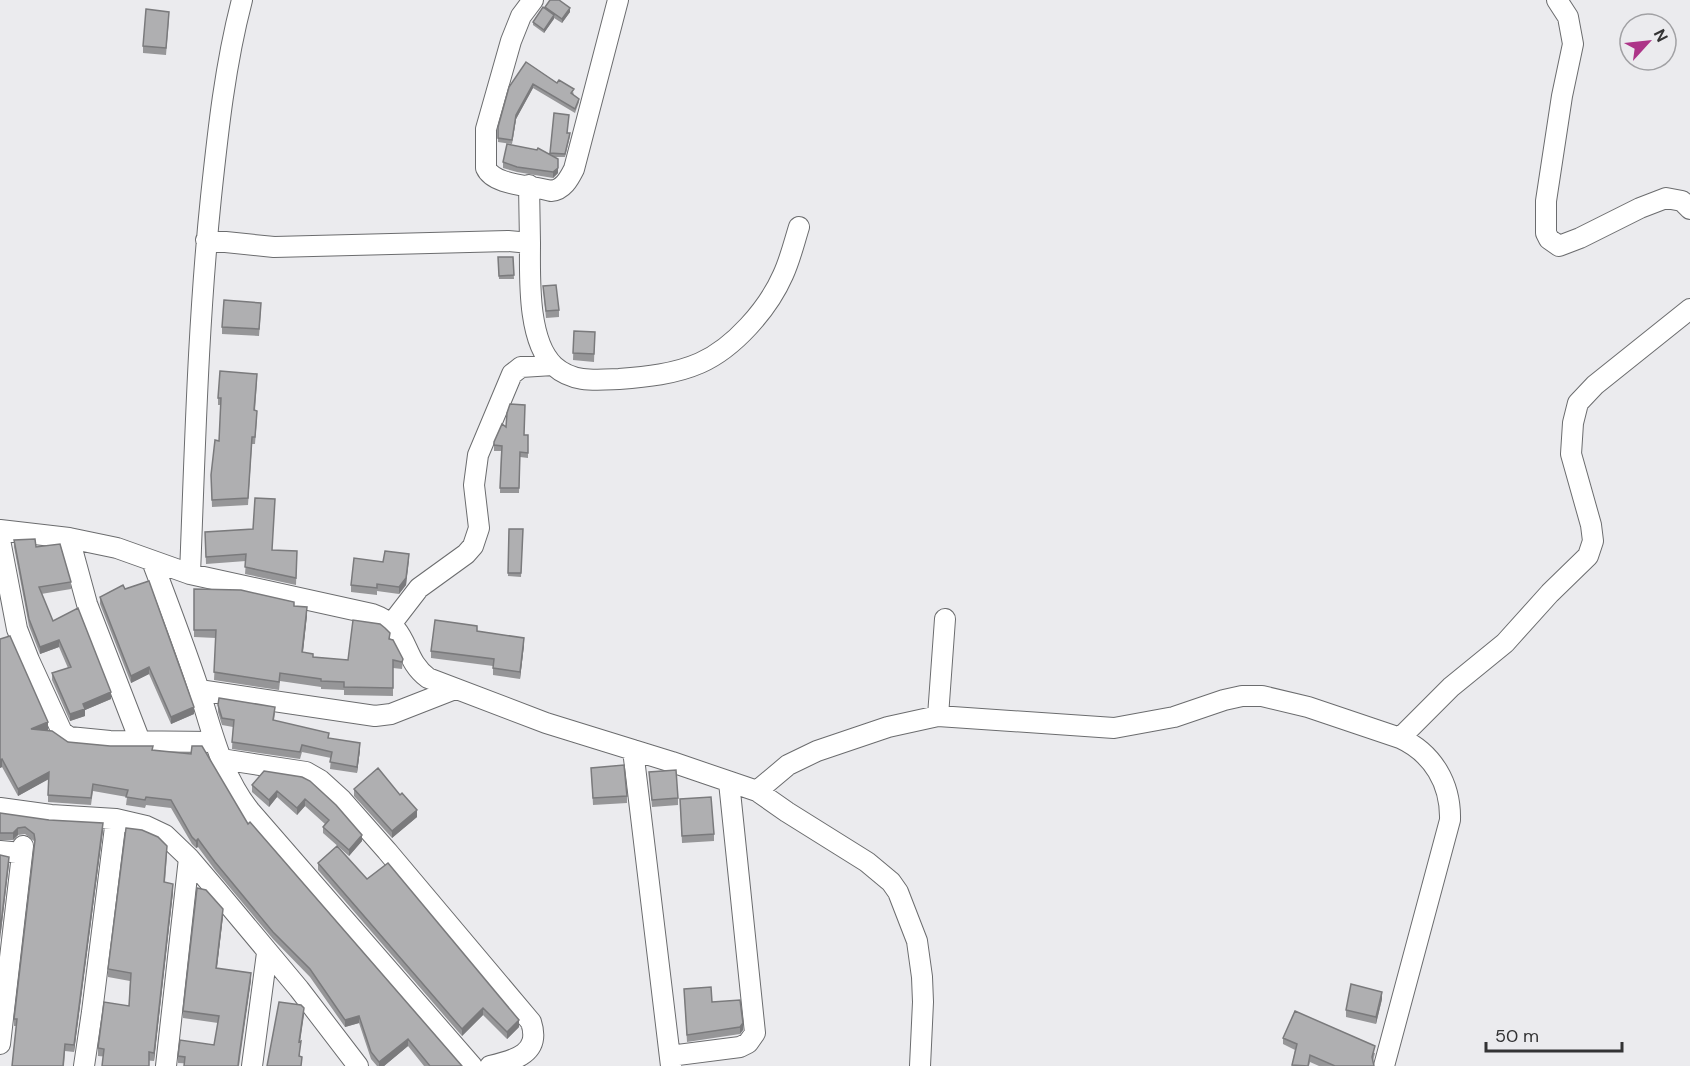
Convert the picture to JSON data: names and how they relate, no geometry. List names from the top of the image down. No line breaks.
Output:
{"scale_bar":"50 m","north":"top right"}
